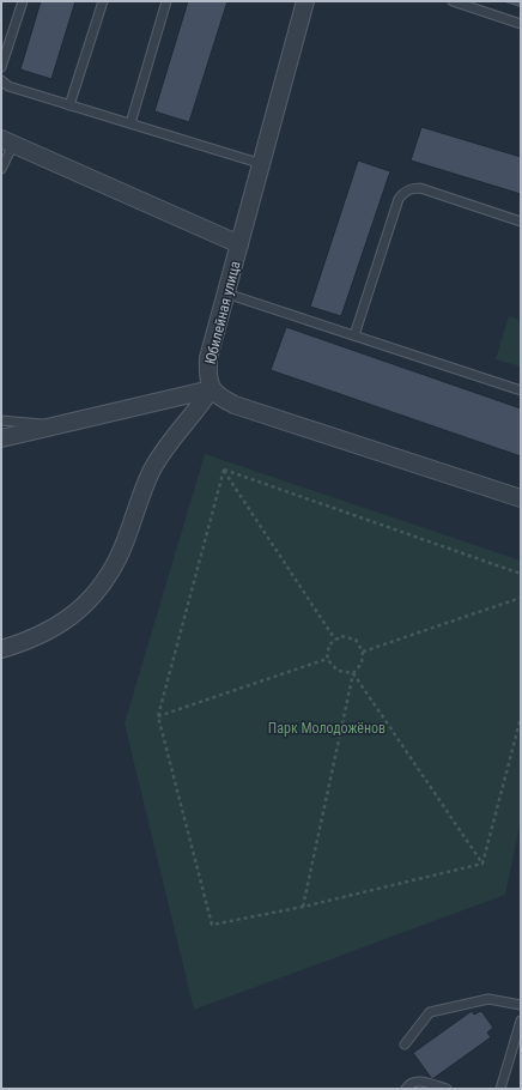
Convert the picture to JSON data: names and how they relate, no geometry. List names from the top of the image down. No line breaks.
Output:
{"streets":{"street":["Юбилейная улица"]},"parks":["Парк Молодожёнов"]}
